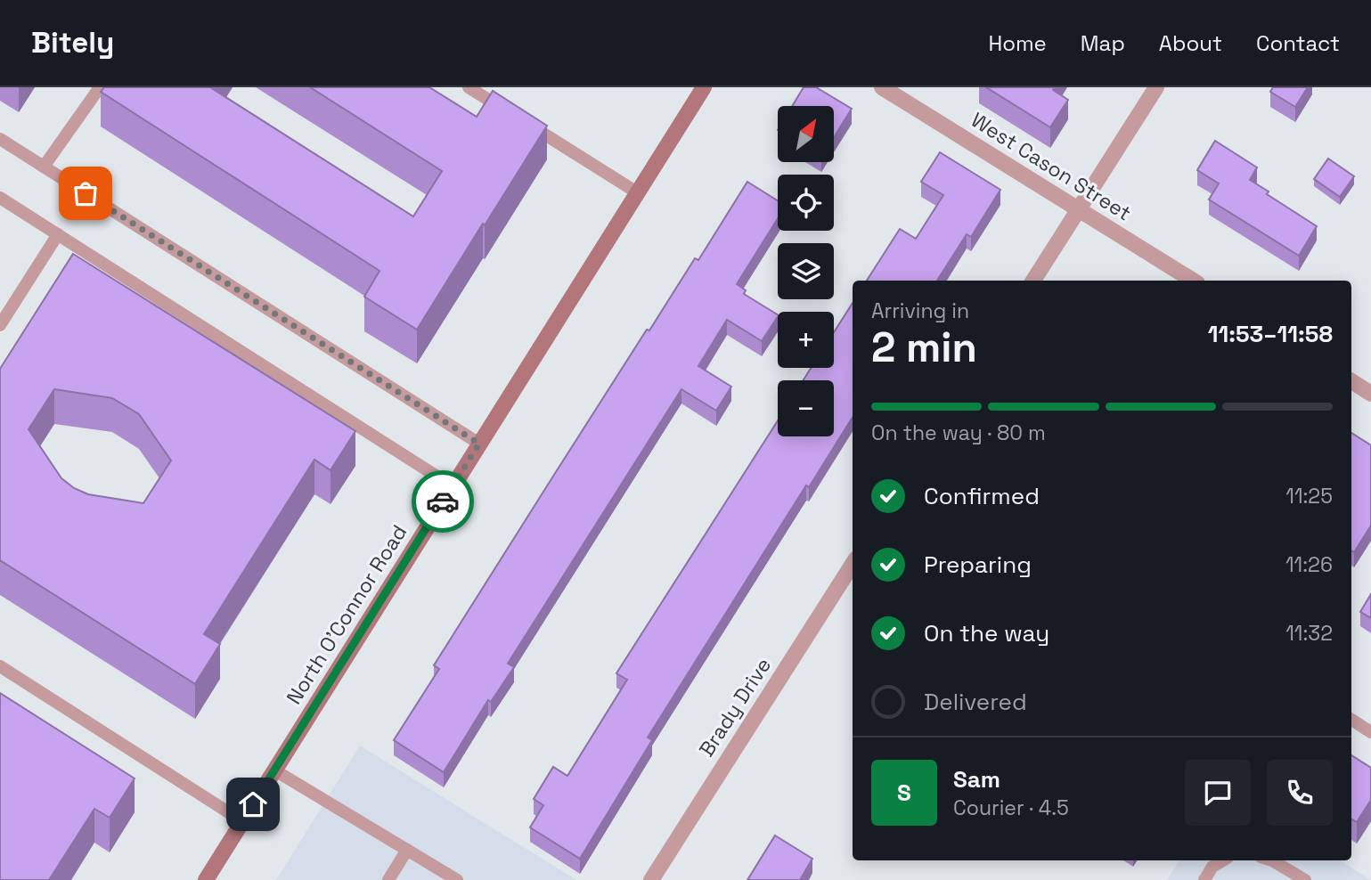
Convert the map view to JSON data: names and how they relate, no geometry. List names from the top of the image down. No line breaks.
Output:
{"streets":{"main road":["North O'Connor Road"],"street":["West Cason Street","Brady Drive"]},"north":"top right","page":{"header":"Bitely","nav":["Home","Map","About","Contact"],"map_buttons":["+","−"],"heading":["2 min","Arriving in","11:53–11:58"],"panel":["Sam","Courier · 4.5"],"bar":"On the way · 80 m","list":[["Confirmed","11:25"],["Preparing","11:26"],["On the way","11:32"],"Delivered"],"round":"S"}}
